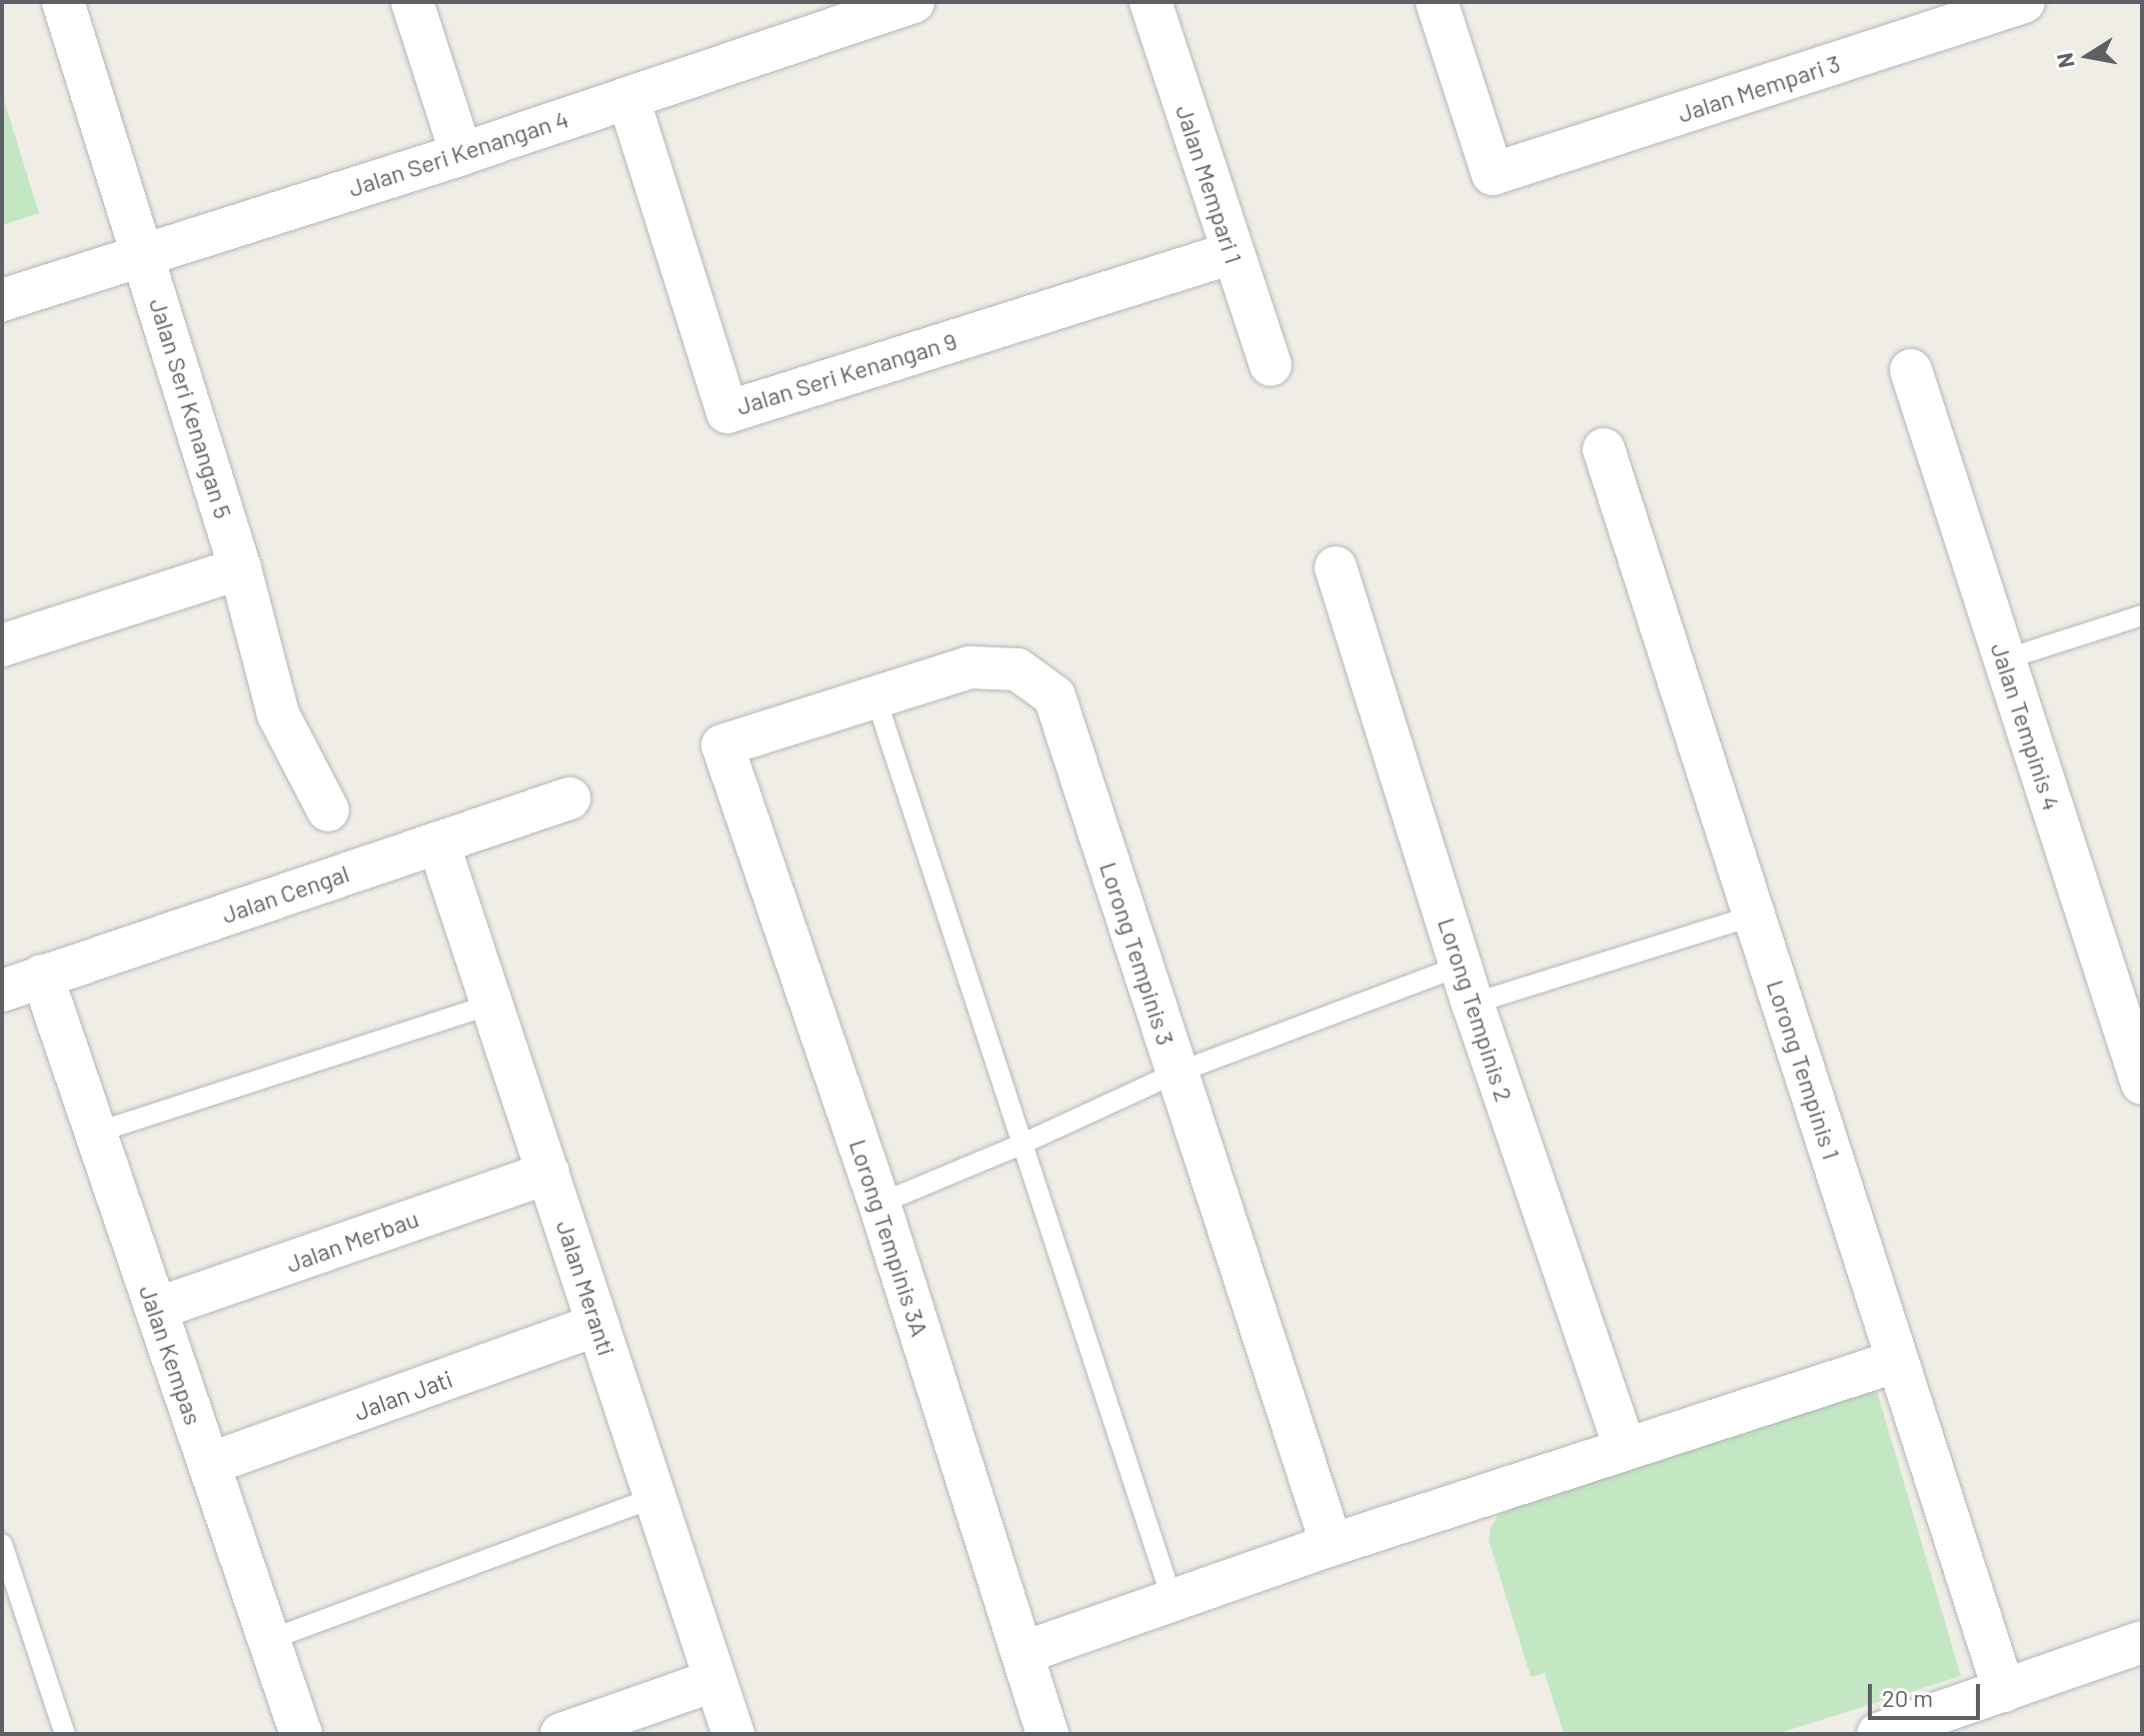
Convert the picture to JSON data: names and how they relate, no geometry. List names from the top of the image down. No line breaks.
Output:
{"streets":{"street":["Jalan Mempari 3","Jalan Seri Kenangan 4","Jalan Mempari 1","Jalan Seri Kenangan 9","Jalan Seri Kenangan 5","Jalan Tempinis 4","Jalan Cengal","Lorong Tempinis 3","Lorong Tempinis 2","Lorong Tempinis 1","Lorong Tempinis 3A","Jalan Merbau","Jalan Meranti","Jalan Kempas","Jalan Jati"]},"crossings":[["Jalan Seri Kenangan 4","Jalan Seri Kenangan 9"],["Jalan Seri Kenangan 4","Jalan Seri Kenangan 5"],["Jalan Mempari 1","Jalan Seri Kenangan 9"],["Jalan Cengal","Jalan Meranti"],["Jalan Cengal","Jalan Kempas"],["Lorong Tempinis 3","Lorong Tempinis 3A"],["Jalan Merbau","Jalan Meranti"],["Jalan Merbau","Jalan Kempas"],["Jalan Meranti","Jalan Jati"],["Jalan Kempas","Jalan Jati"]],"scale_bar":"20 m","north":"left"}
